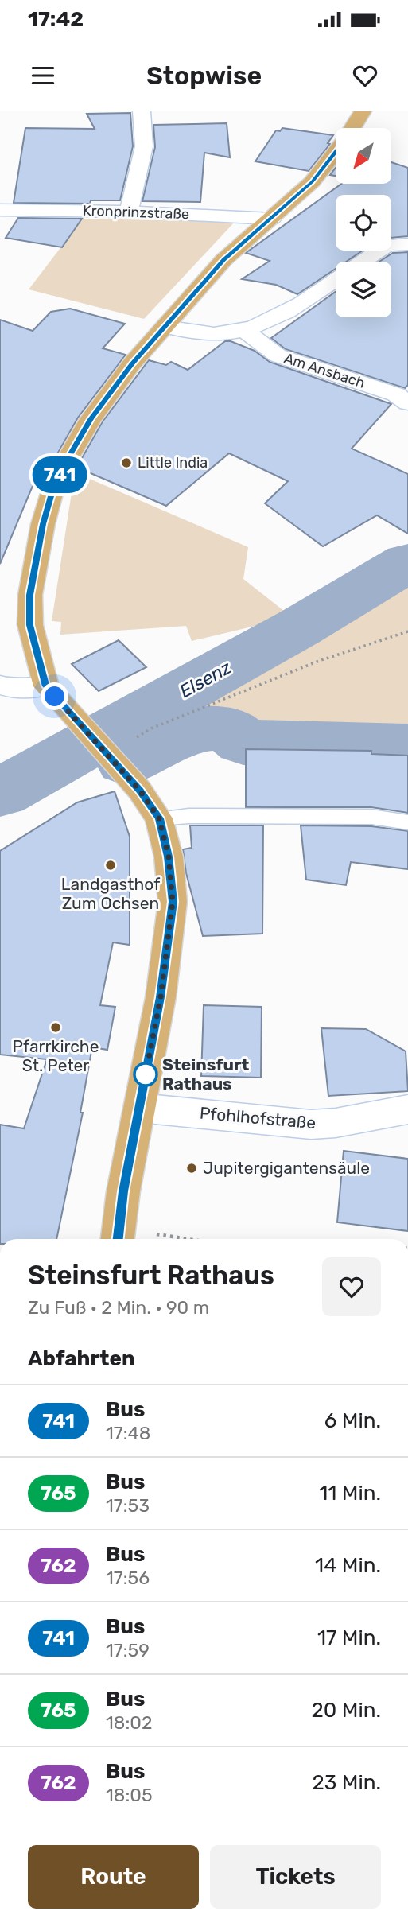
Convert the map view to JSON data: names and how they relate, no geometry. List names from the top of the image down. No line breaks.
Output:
{"streets":{"street":["Kronprinzstraße","Am Ansbach","Pfohlhofstraße"]},"water":["Elsenz"],"places":["Little India","Landgasthof Zum Ochsen","Pfarrkirche St. Peter","Steinsfurt Rathaus","Jupitergigantensäule"],"lines":["bus line 741"],"north":"bottom left","page":{"status":"17:42","header":"Stopwise","on_map":"741","heading":[["Steinsfurt Rathaus","Zu Fuß · 2 Min. · 90 m"],"Abfahrten"],"list":[{"mark":"741","name":"Bus","note":"17:48","value":"6 Min."},{"mark":"765","name":"Bus","note":"17:53","value":"11 Min."},{"mark":"762","name":"Bus","note":"17:56","value":"14 Min."},{"mark":"741","name":"Bus","note":"17:59","value":"17 Min."},{"mark":"765","name":"Bus","note":"18:02","value":"20 Min."},{"mark":"762","name":"Bus","note":"18:05","value":"23 Min."}],"buttons":["Route","Tickets"]}}
